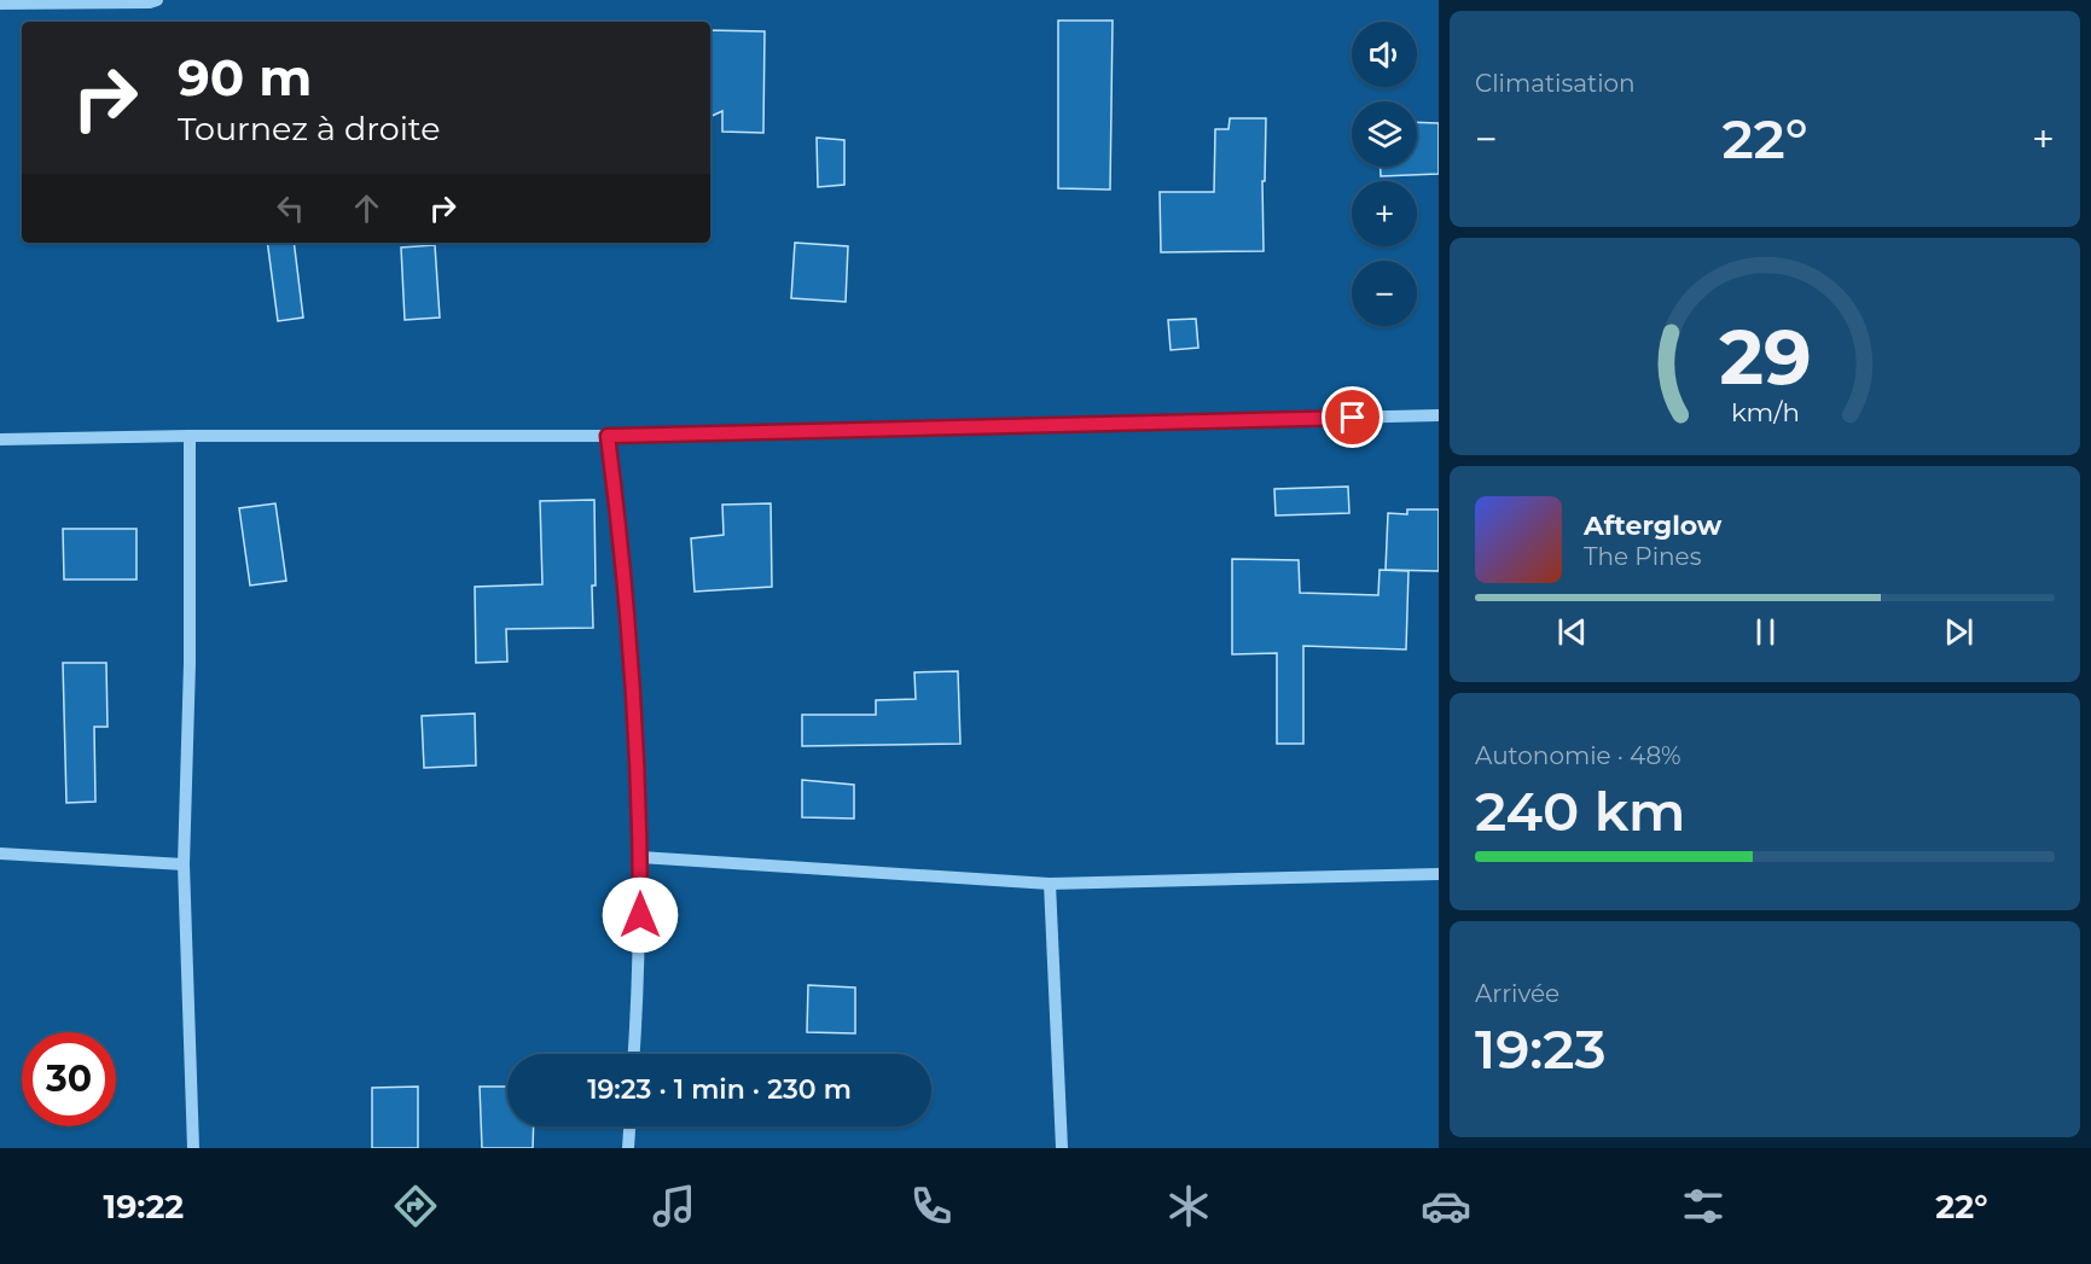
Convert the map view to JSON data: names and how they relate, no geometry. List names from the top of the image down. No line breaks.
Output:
{"page":{"tile":["Climatisation",["Autonomie · 48%","240 km"],["Arrivée","19:23"]],"map_buttons":["+","−"],"turn":["90 m","Tournez à droite"],"heat":["−","22°","+"],"song":["Afterglow","The Pines"],"limit":"30","trip":"19:23 · 1 min · 230 m","tabs":["19:22","22°"],"gauge":["29","km/h"]}}
